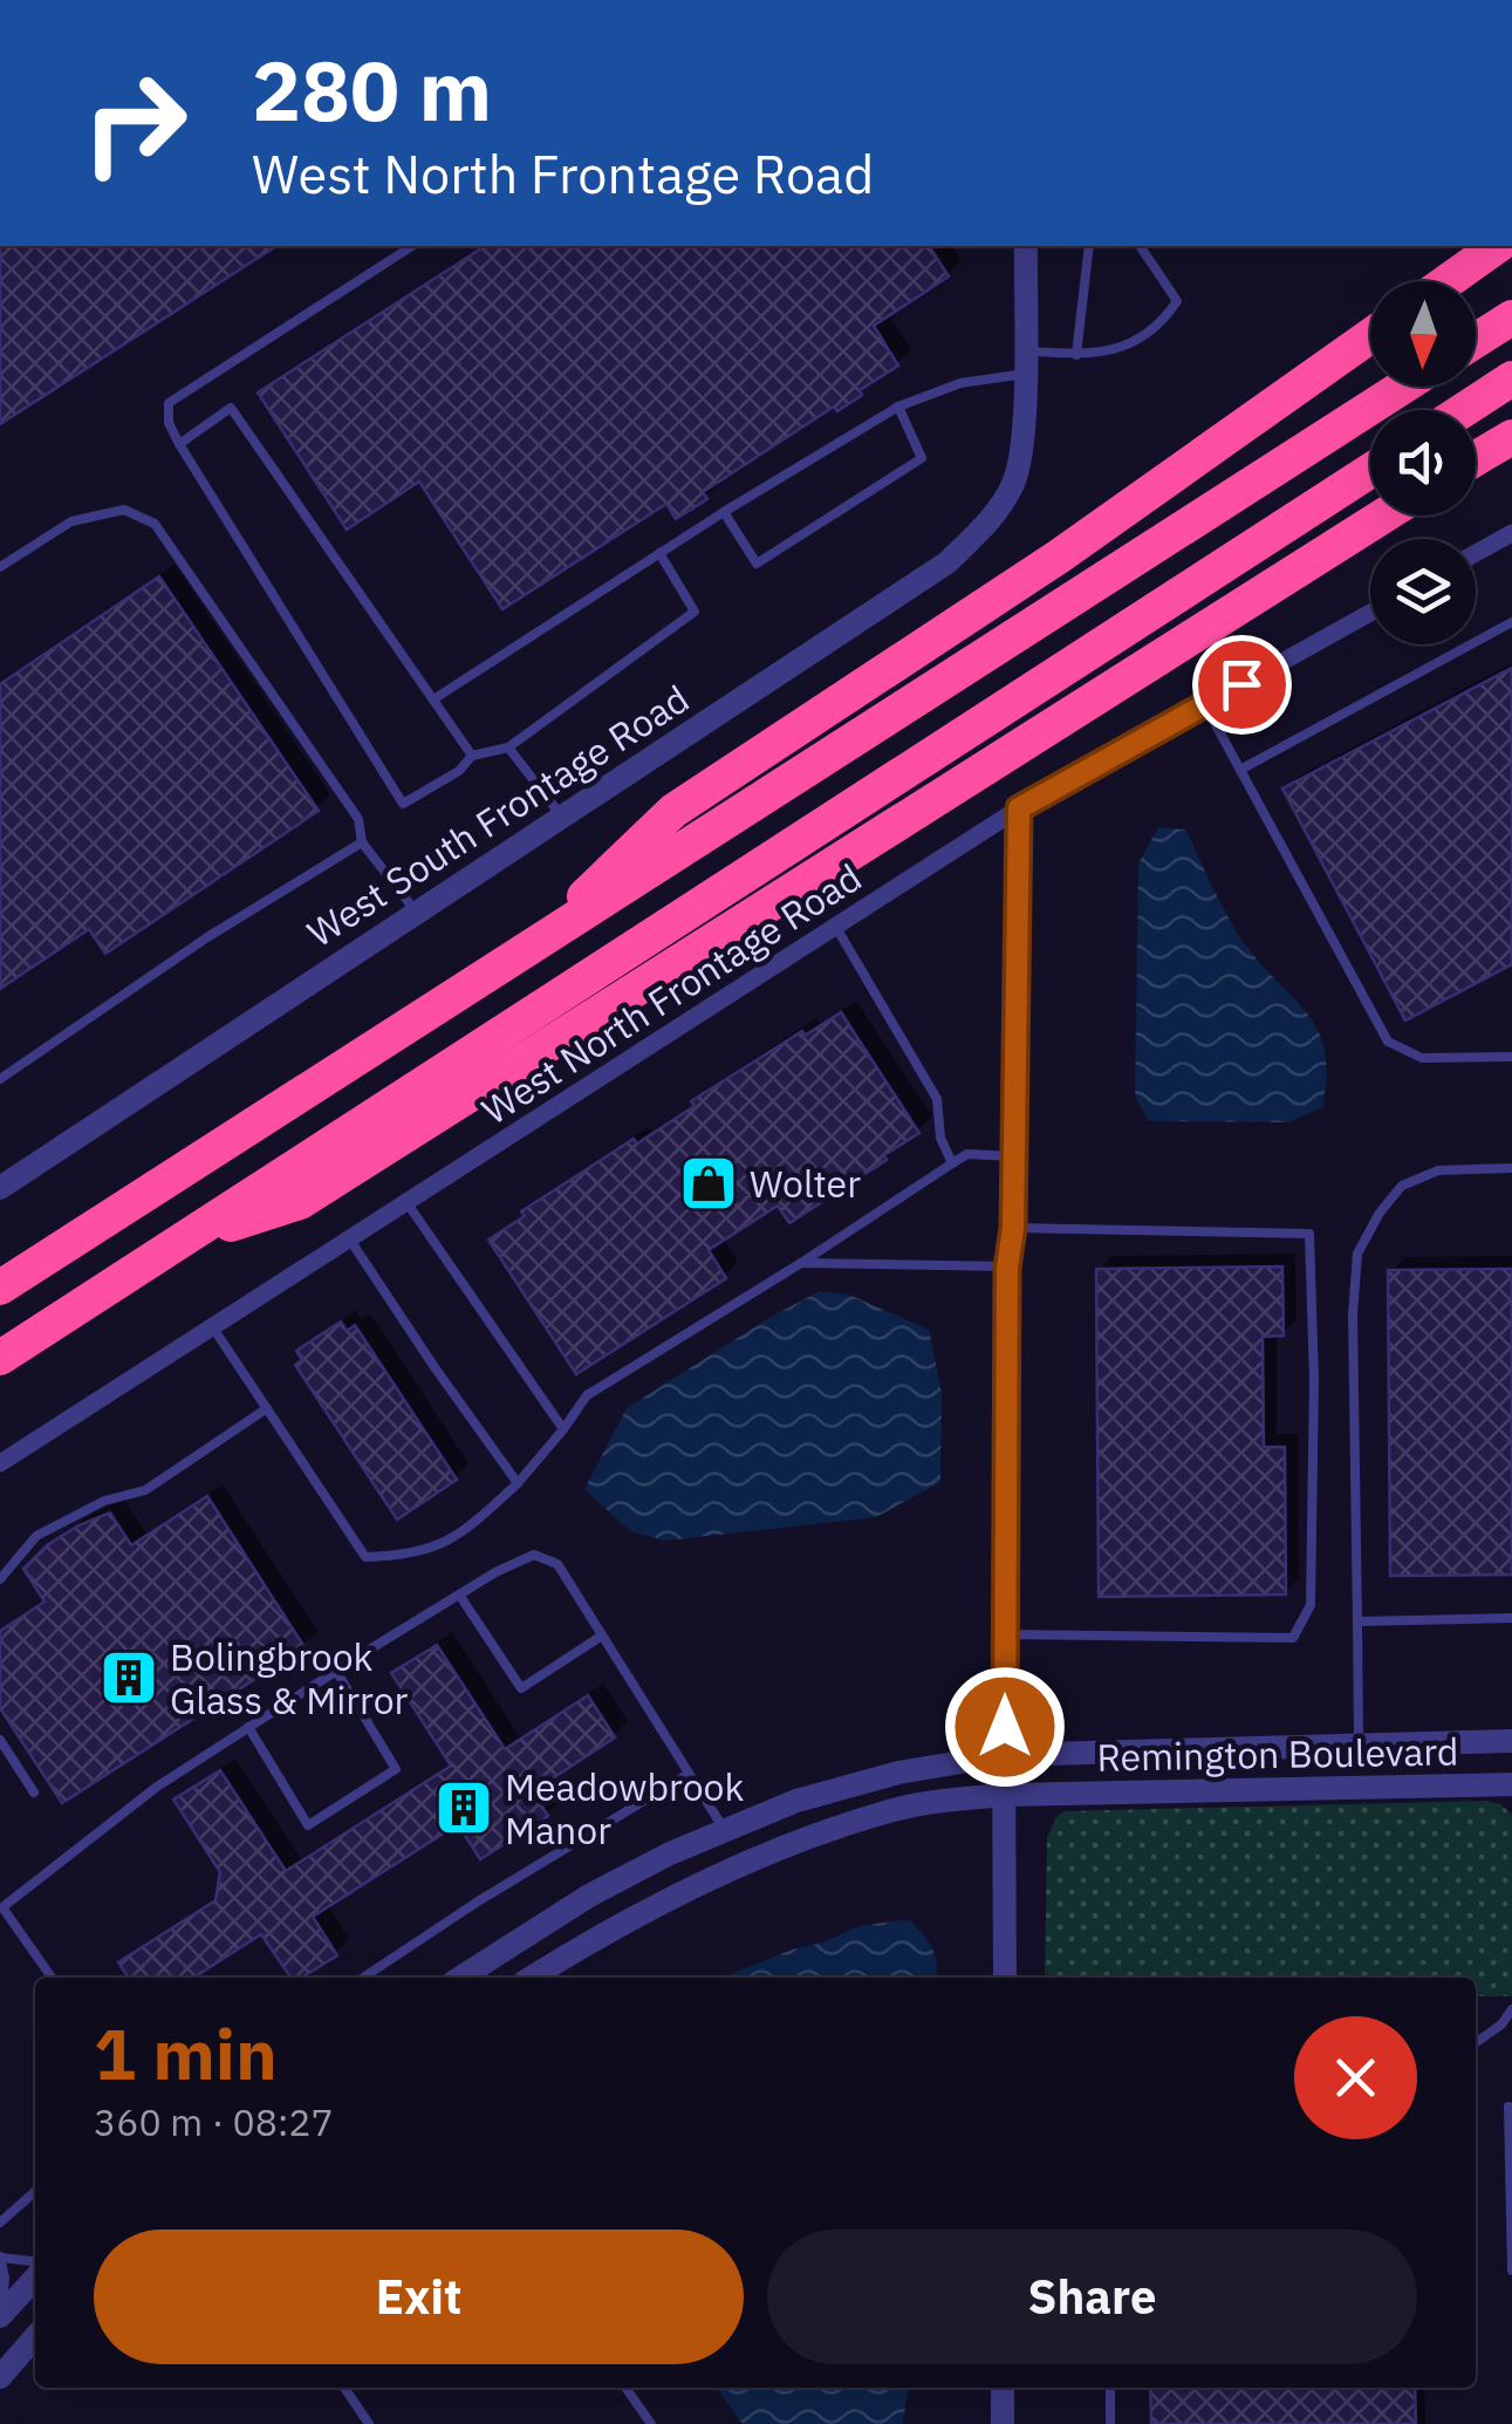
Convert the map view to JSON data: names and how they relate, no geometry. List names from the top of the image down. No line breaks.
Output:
{"streets":{"street":["West South Frontage Road","West North Frontage Road","Remington Boulevard"]},"places":{"shop":["Wolter"],"building":["Bolingbrook Glass & Mirror","Meadowbrook Manor"]},"north":"bottom","page":{"turn":["280 m","West North Frontage Road"],"heading":["1 min","360 m · 08:27"],"buttons":["Exit","Share"]}}
